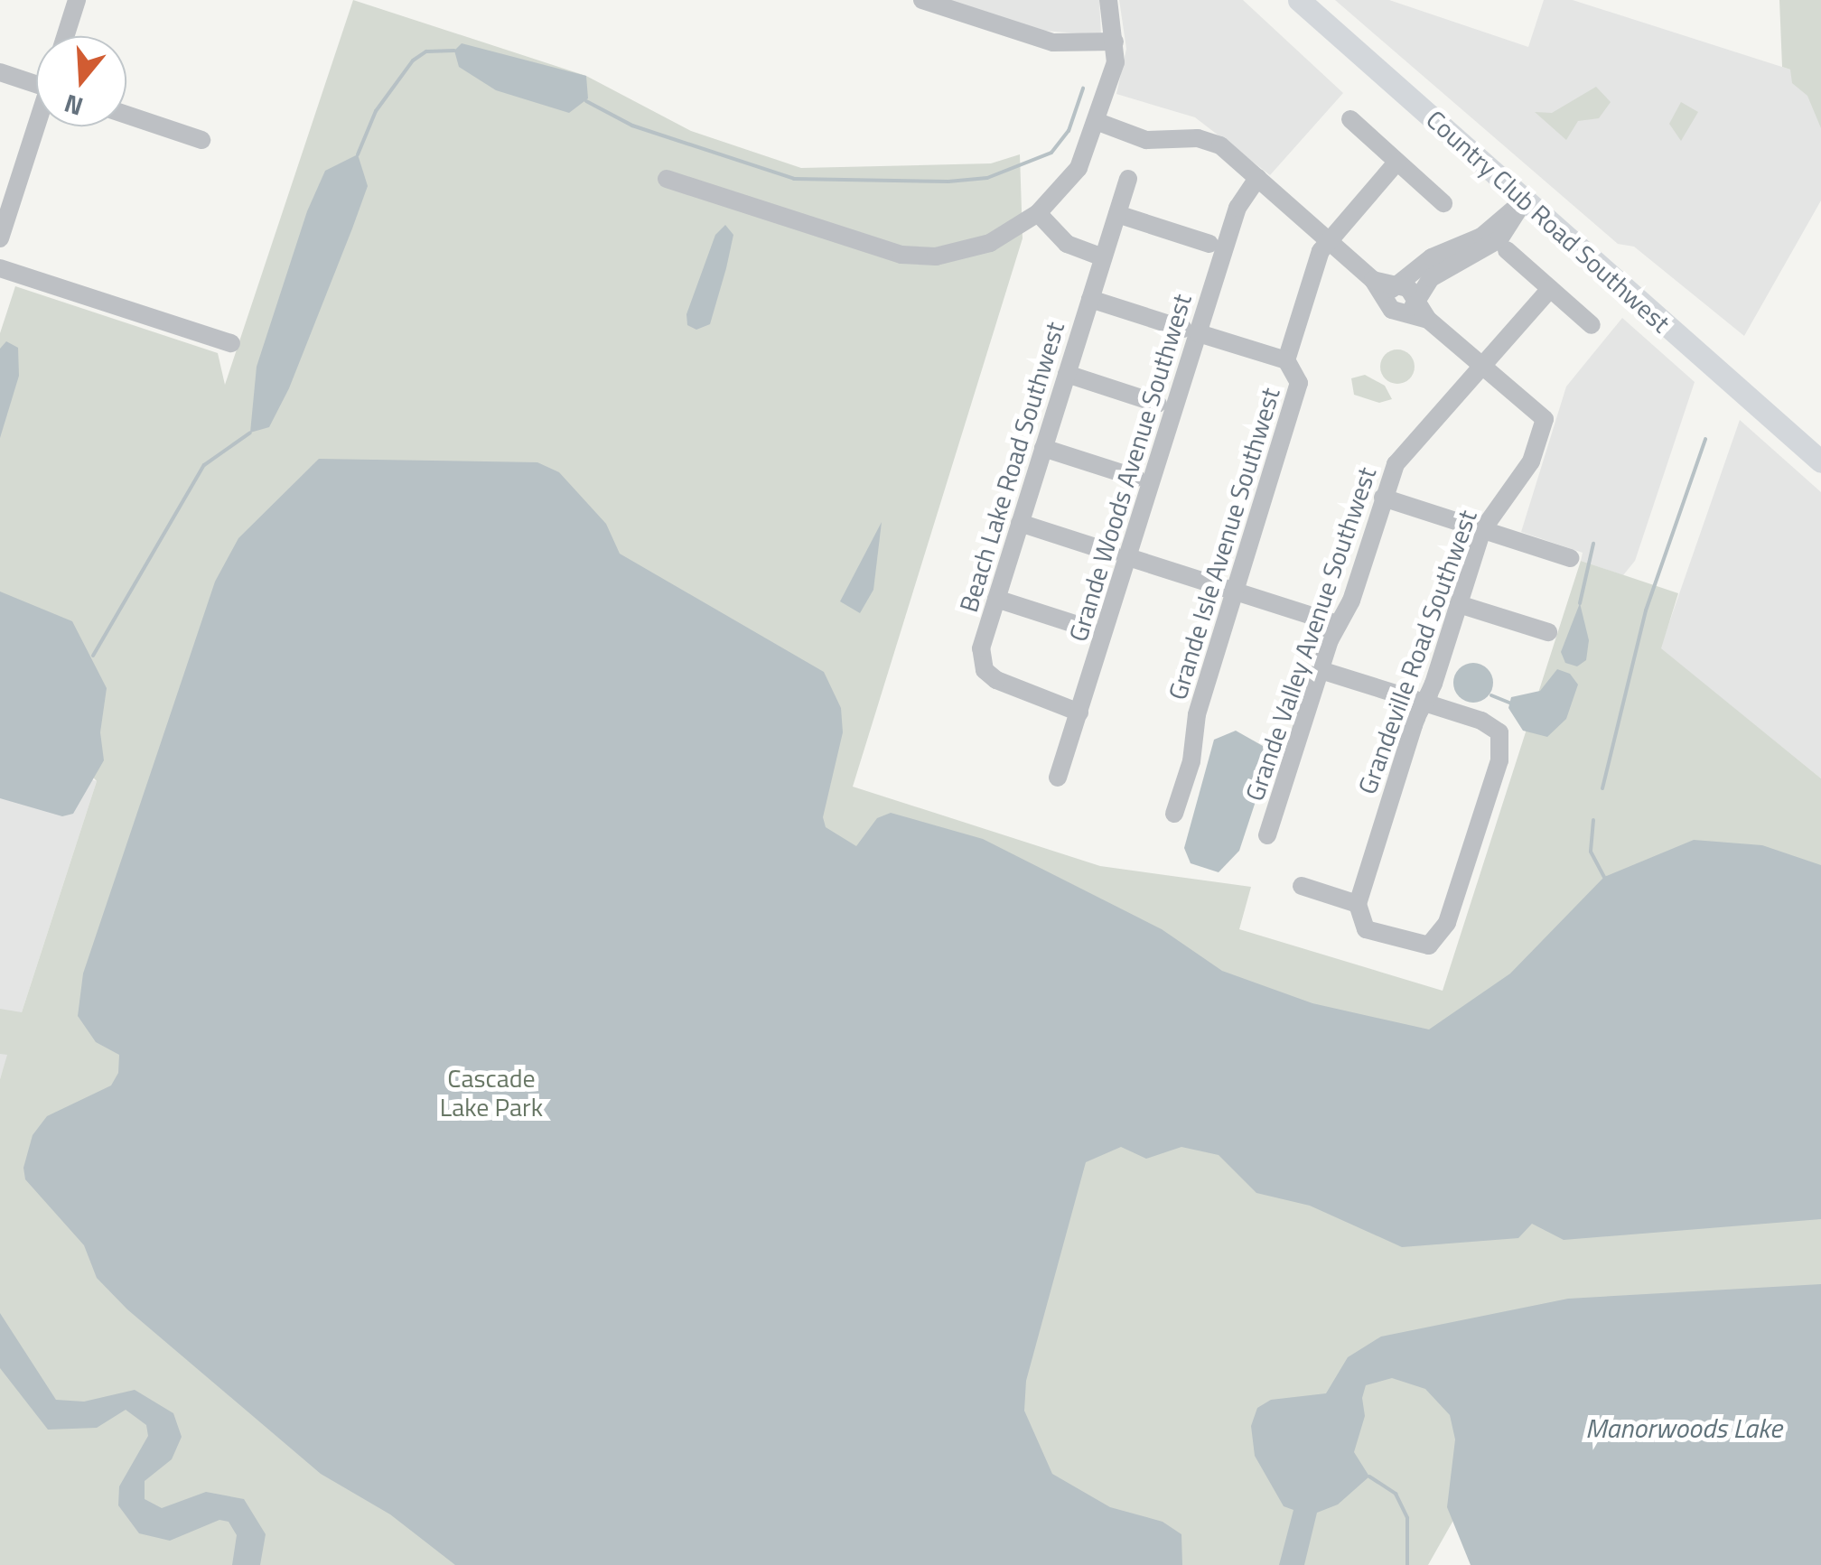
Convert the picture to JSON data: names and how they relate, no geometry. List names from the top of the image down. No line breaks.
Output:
{"streets":{"main road":["Country Club Road Southwest"],"street":["Beach Lake Road Southwest","Grande Woods Avenue Southwest","Grande Isle Avenue Southwest","Grande Valley Avenue Southwest","Grandeville Road Southwest"]},"crossings":[["Beach Lake Road Southwest","Grande Woods Avenue Southwest"],["Grande Woods Avenue Southwest","Grandeville Road Southwest"],["Grande Isle Avenue Southwest","Grandeville Road Southwest"],["Grande Valley Avenue Southwest","Grandeville Road Southwest"]],"water":["Manorwoods Lake"],"parks":["Cascade Lake Park"],"north":"bottom"}
